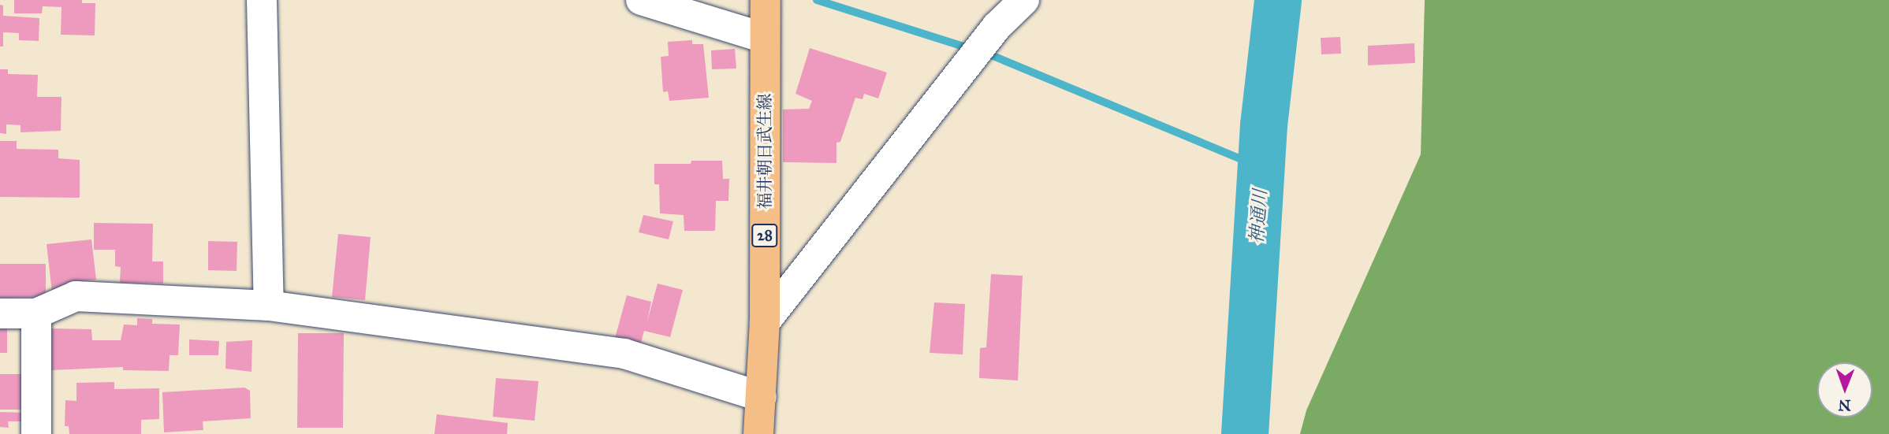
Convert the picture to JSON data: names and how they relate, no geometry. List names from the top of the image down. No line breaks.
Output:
{"streets":{"main road":["福井朝日武生線","28"]},"water":["神通川"],"north":"bottom"}
